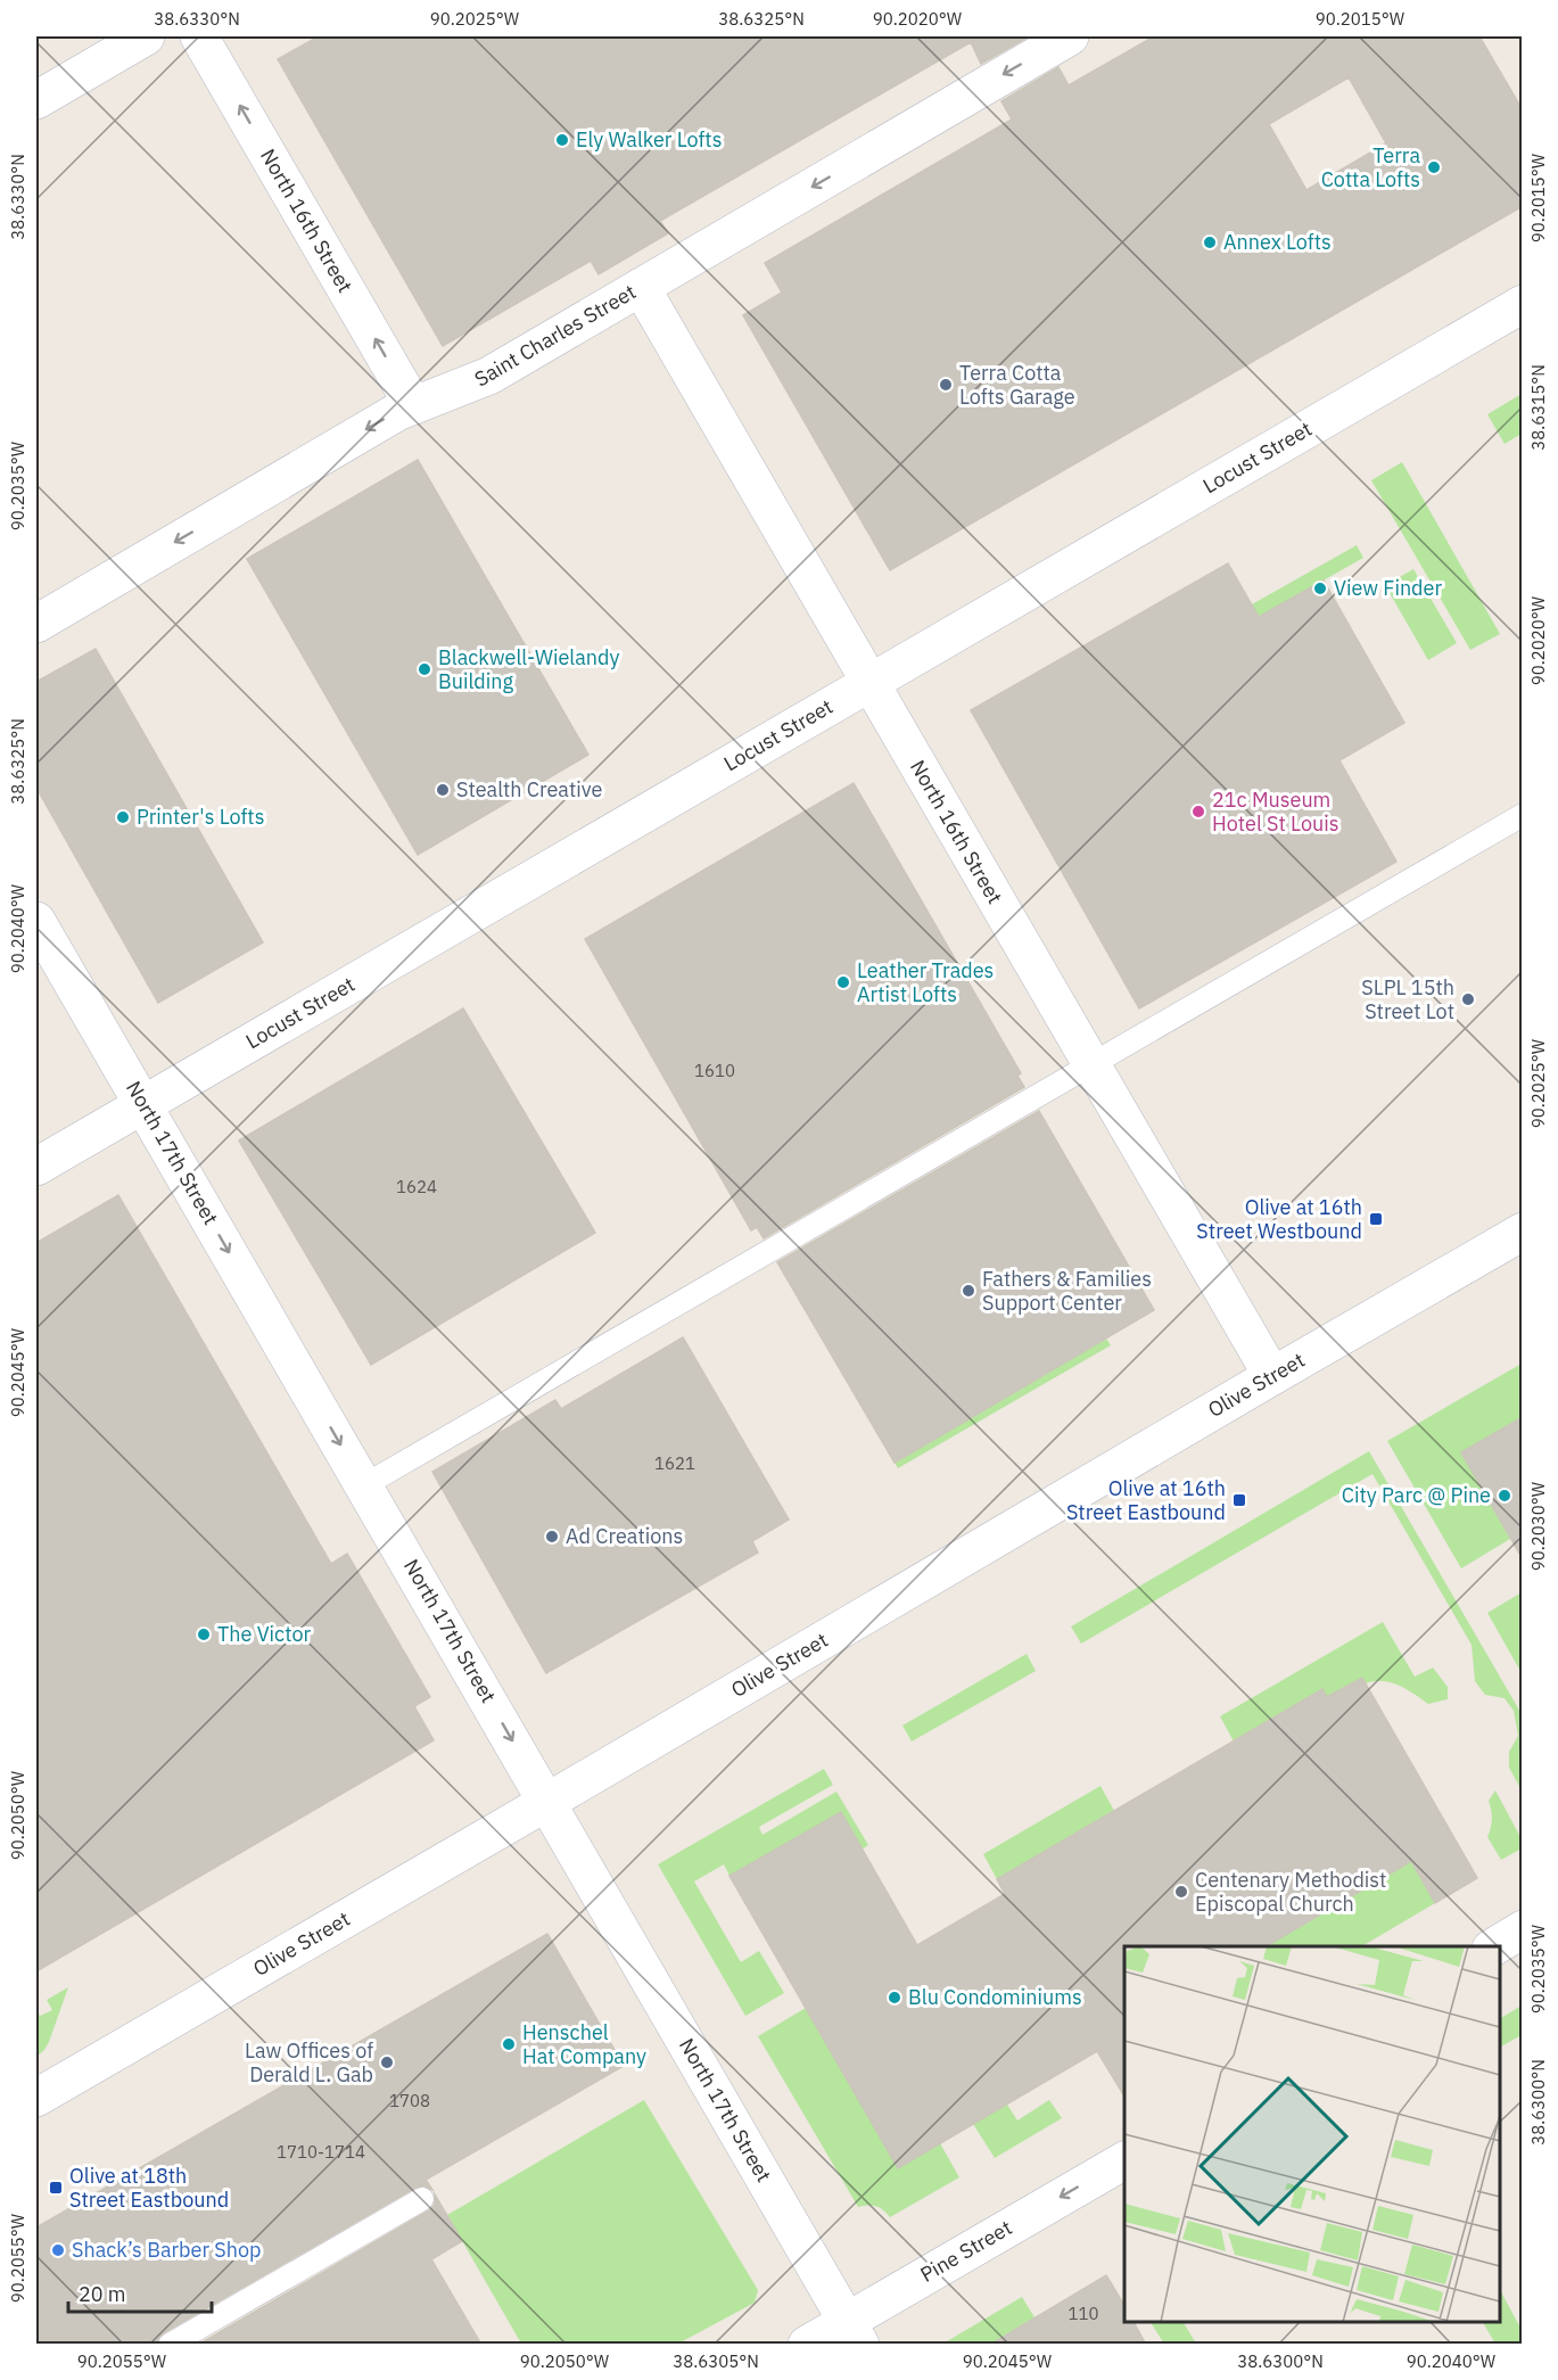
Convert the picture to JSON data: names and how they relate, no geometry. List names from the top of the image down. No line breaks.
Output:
{"streets":{"street":["North 16th Street","Saint Charles Street","Locust Street","North 17th Street","Olive Street","Pine Street"]},"crossings":[["North 16th Street","Saint Charles Street"],["North 16th Street","Locust Street"],["North 16th Street","Olive Street"],["Locust Street","North 17th Street"],["North 17th Street","Olive Street"],["North 17th Street","Pine Street"]],"one_way":["Saint Charles Street","North 17th Street","Pine Street"],"places":{"other":["Ely Walker Lofts","Terra Cotta Lofts","Annex Lofts","Terra Cotta Lofts Garage","View Finder","Blackwell-Wielandy Building","Stealth Creative","21c Museum Hotel St Louis","Printer's Lofts","Leather Trades Artist Lofts","SLPL 15th Street Lot","Fathers & Families Support Center","City Parc @ Pine","Ad Creations","The Victor","Centenary Methodist Episcopal Church","Blu Condominiums","Henschel Hat Company","Law Offices of Derald L. Gab","Shack’s Barber Shop"],"transit":["Olive at 16th Street Westbound","Olive at 16th Street Eastbound","Olive at 18th Street Eastbound"]},"house_numbers":["1610","1624","1621","1708","1710-1714","110"],"scale_bar":"20 m","coordinates":["38.6330°N","90.2025°W","38.6325°N","90.2020°W","90.2015°W","38.6315°N","90.2035°W","90.2040°W","90.2045°W","90.2030°W","90.2050°W","38.6300°N","90.2055°W","38.6305°N"]}
